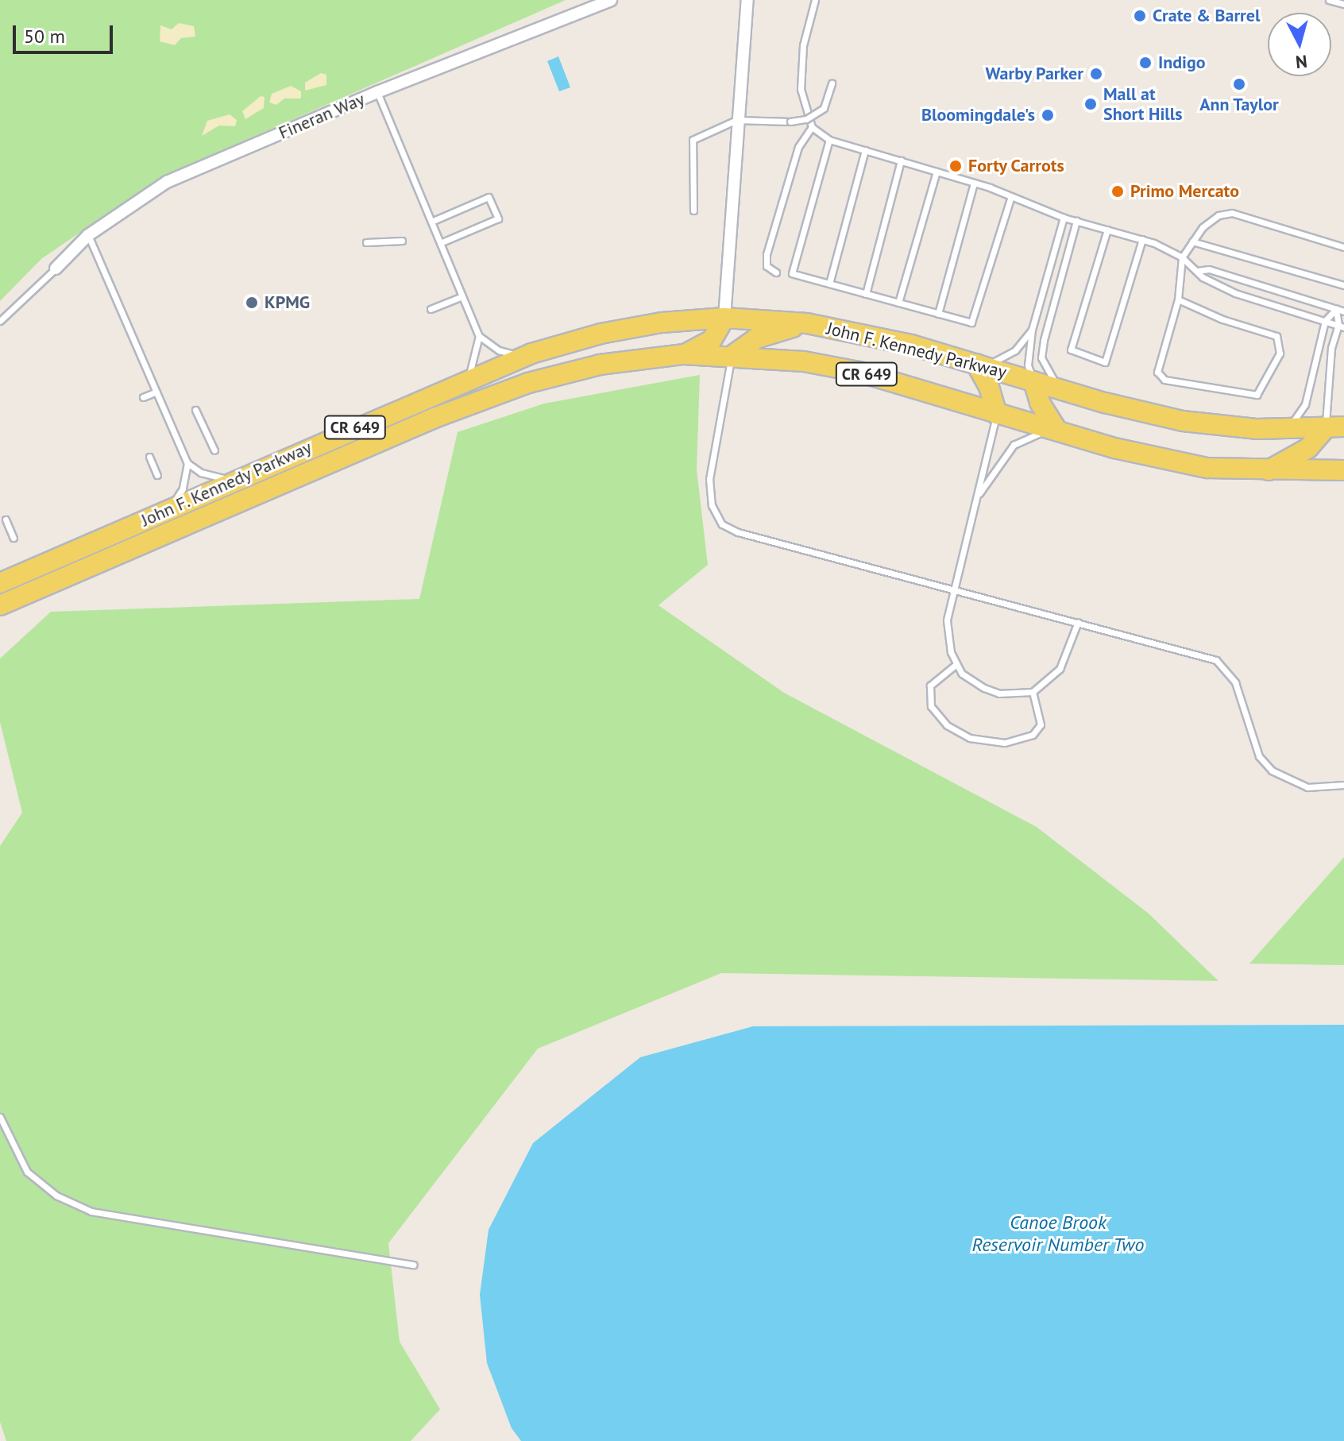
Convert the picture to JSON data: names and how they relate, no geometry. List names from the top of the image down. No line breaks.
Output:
{"streets":{"main road":["John F. Kennedy Parkway","CR 649"],"street":["Fineran Way"]},"water":["Canoe Brook Reservoir Number Two"],"places":["Crate & Barrel","Indigo","Warby Parker","Ann Taylor","Mall at Short Hills","Bloomingdale's","Forty Carrots","Primo Mercato","KPMG"],"scale_bar":"50 m","north":"bottom"}
